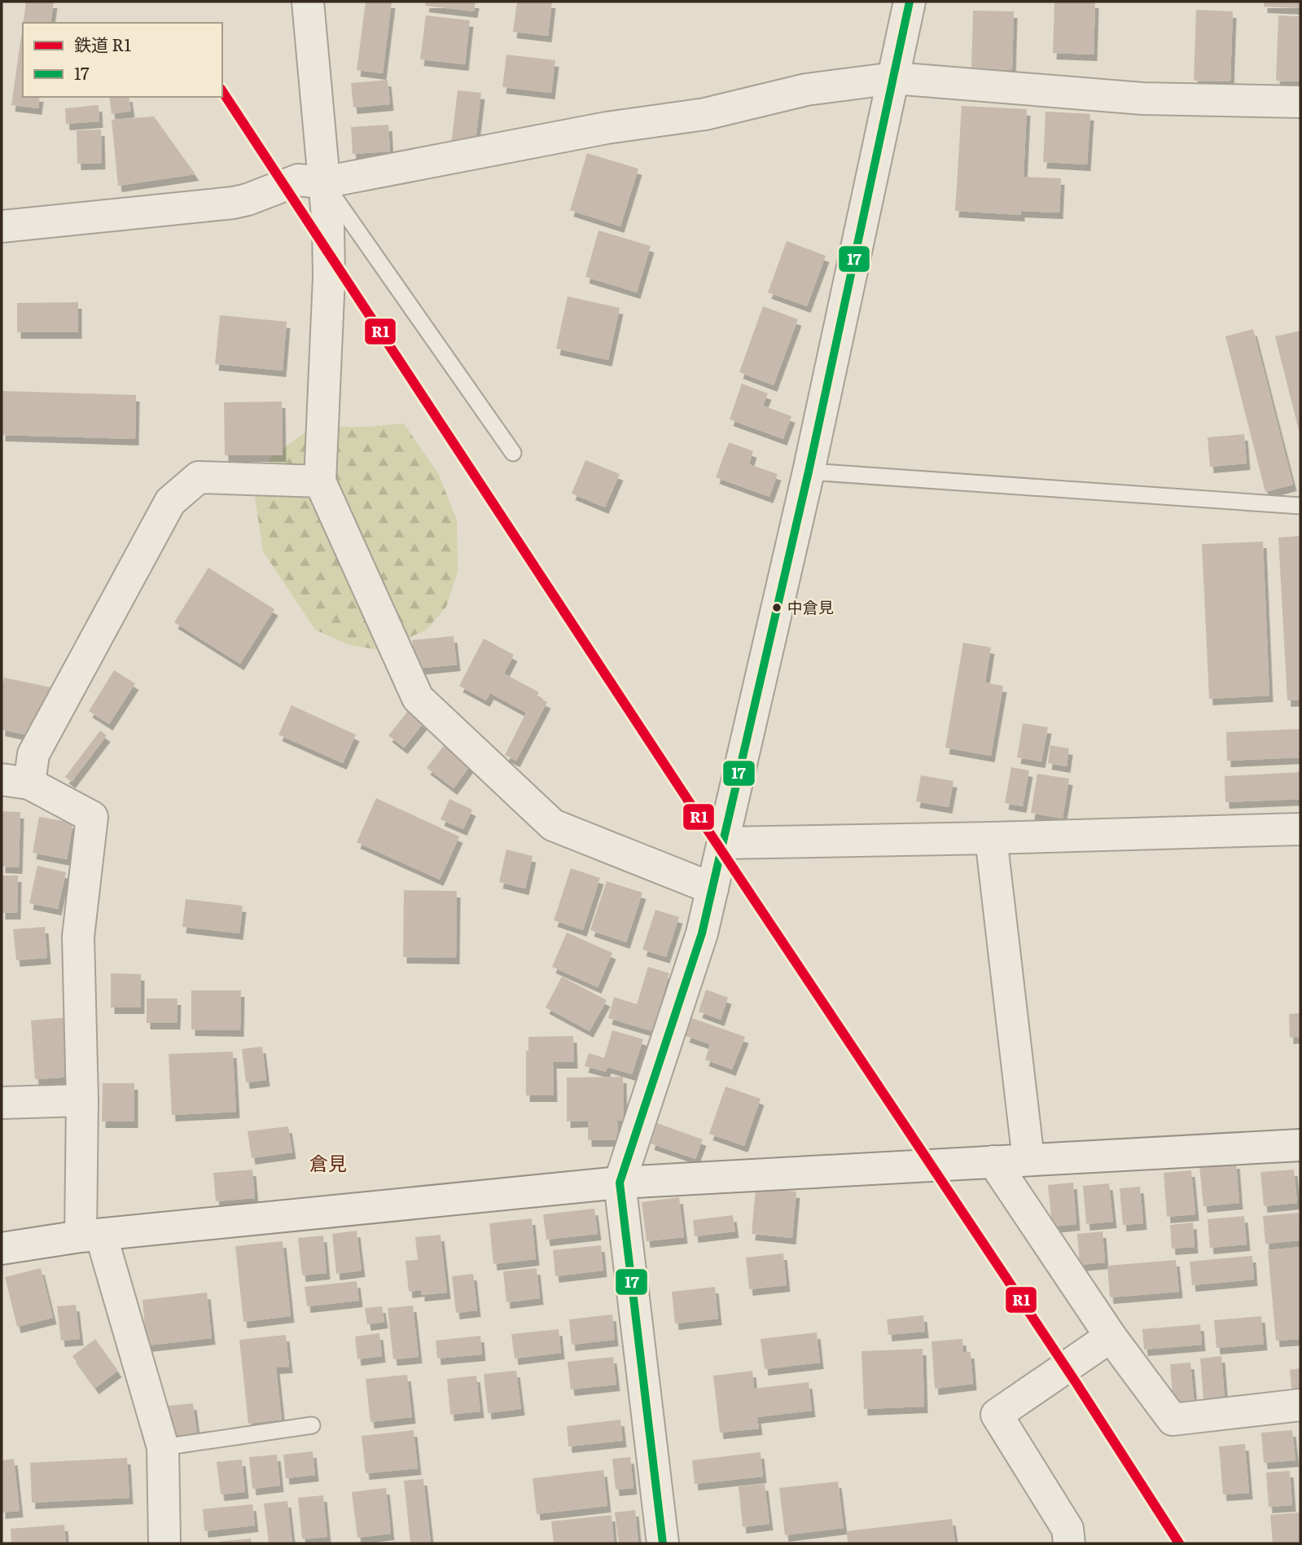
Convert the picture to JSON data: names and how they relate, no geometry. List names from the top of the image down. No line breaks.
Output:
{"districts":["倉見"],"places":["中倉見"],"lines":["transit line 17","rail line R1"],"legend":["鉄道 R1","17"]}
